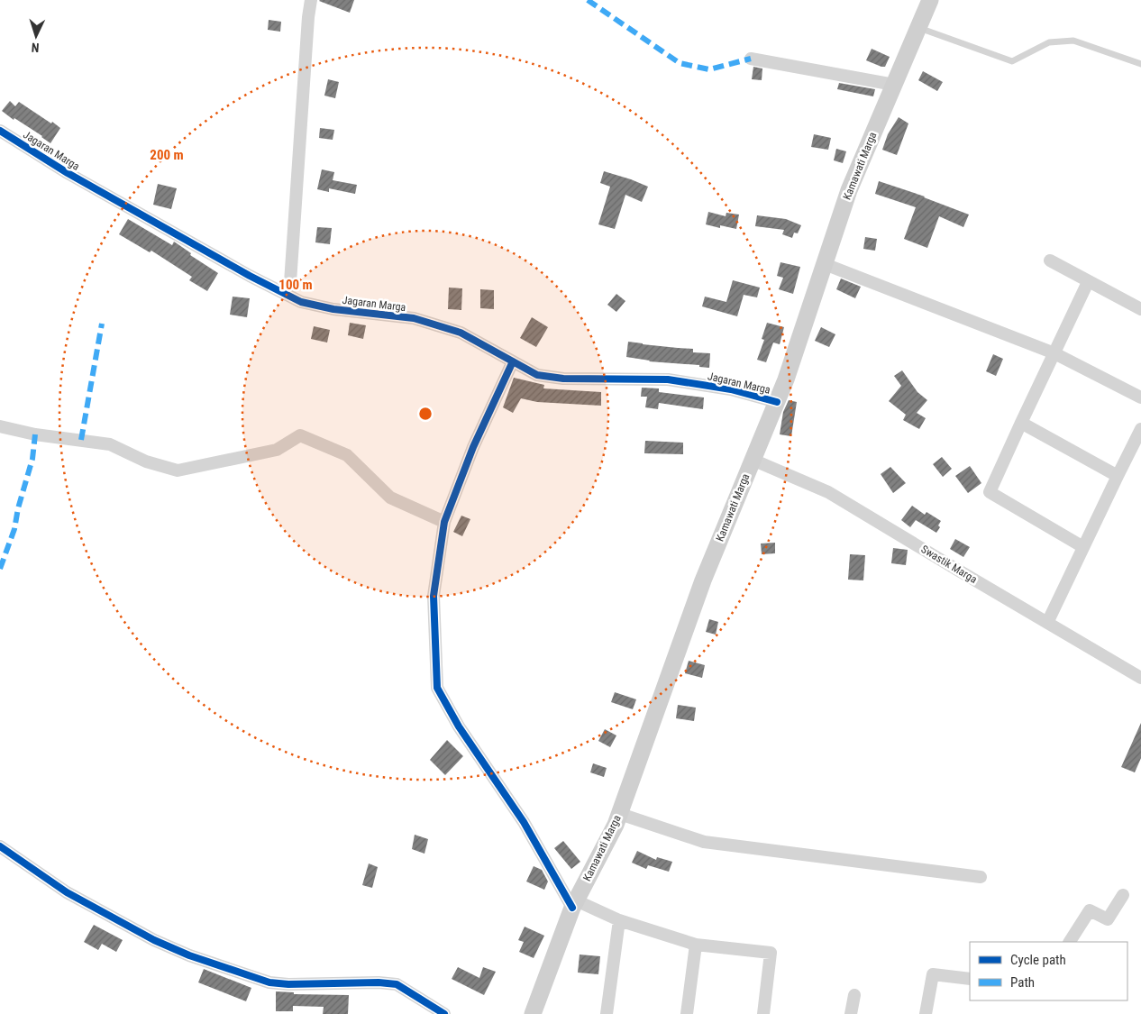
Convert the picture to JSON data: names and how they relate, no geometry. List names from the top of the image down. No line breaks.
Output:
{"streets":{"main road":["Kamawati Marga"],"street":["Jagaran Marga","Swastik Marga"]},"crossings":[["Jagaran Marga","Kamawati Marga"],["Kamawati Marga","Swastik Marga"]],"legend":["Cycle path","Path"],"north":"bottom","rings":["200 m","100 m"]}
